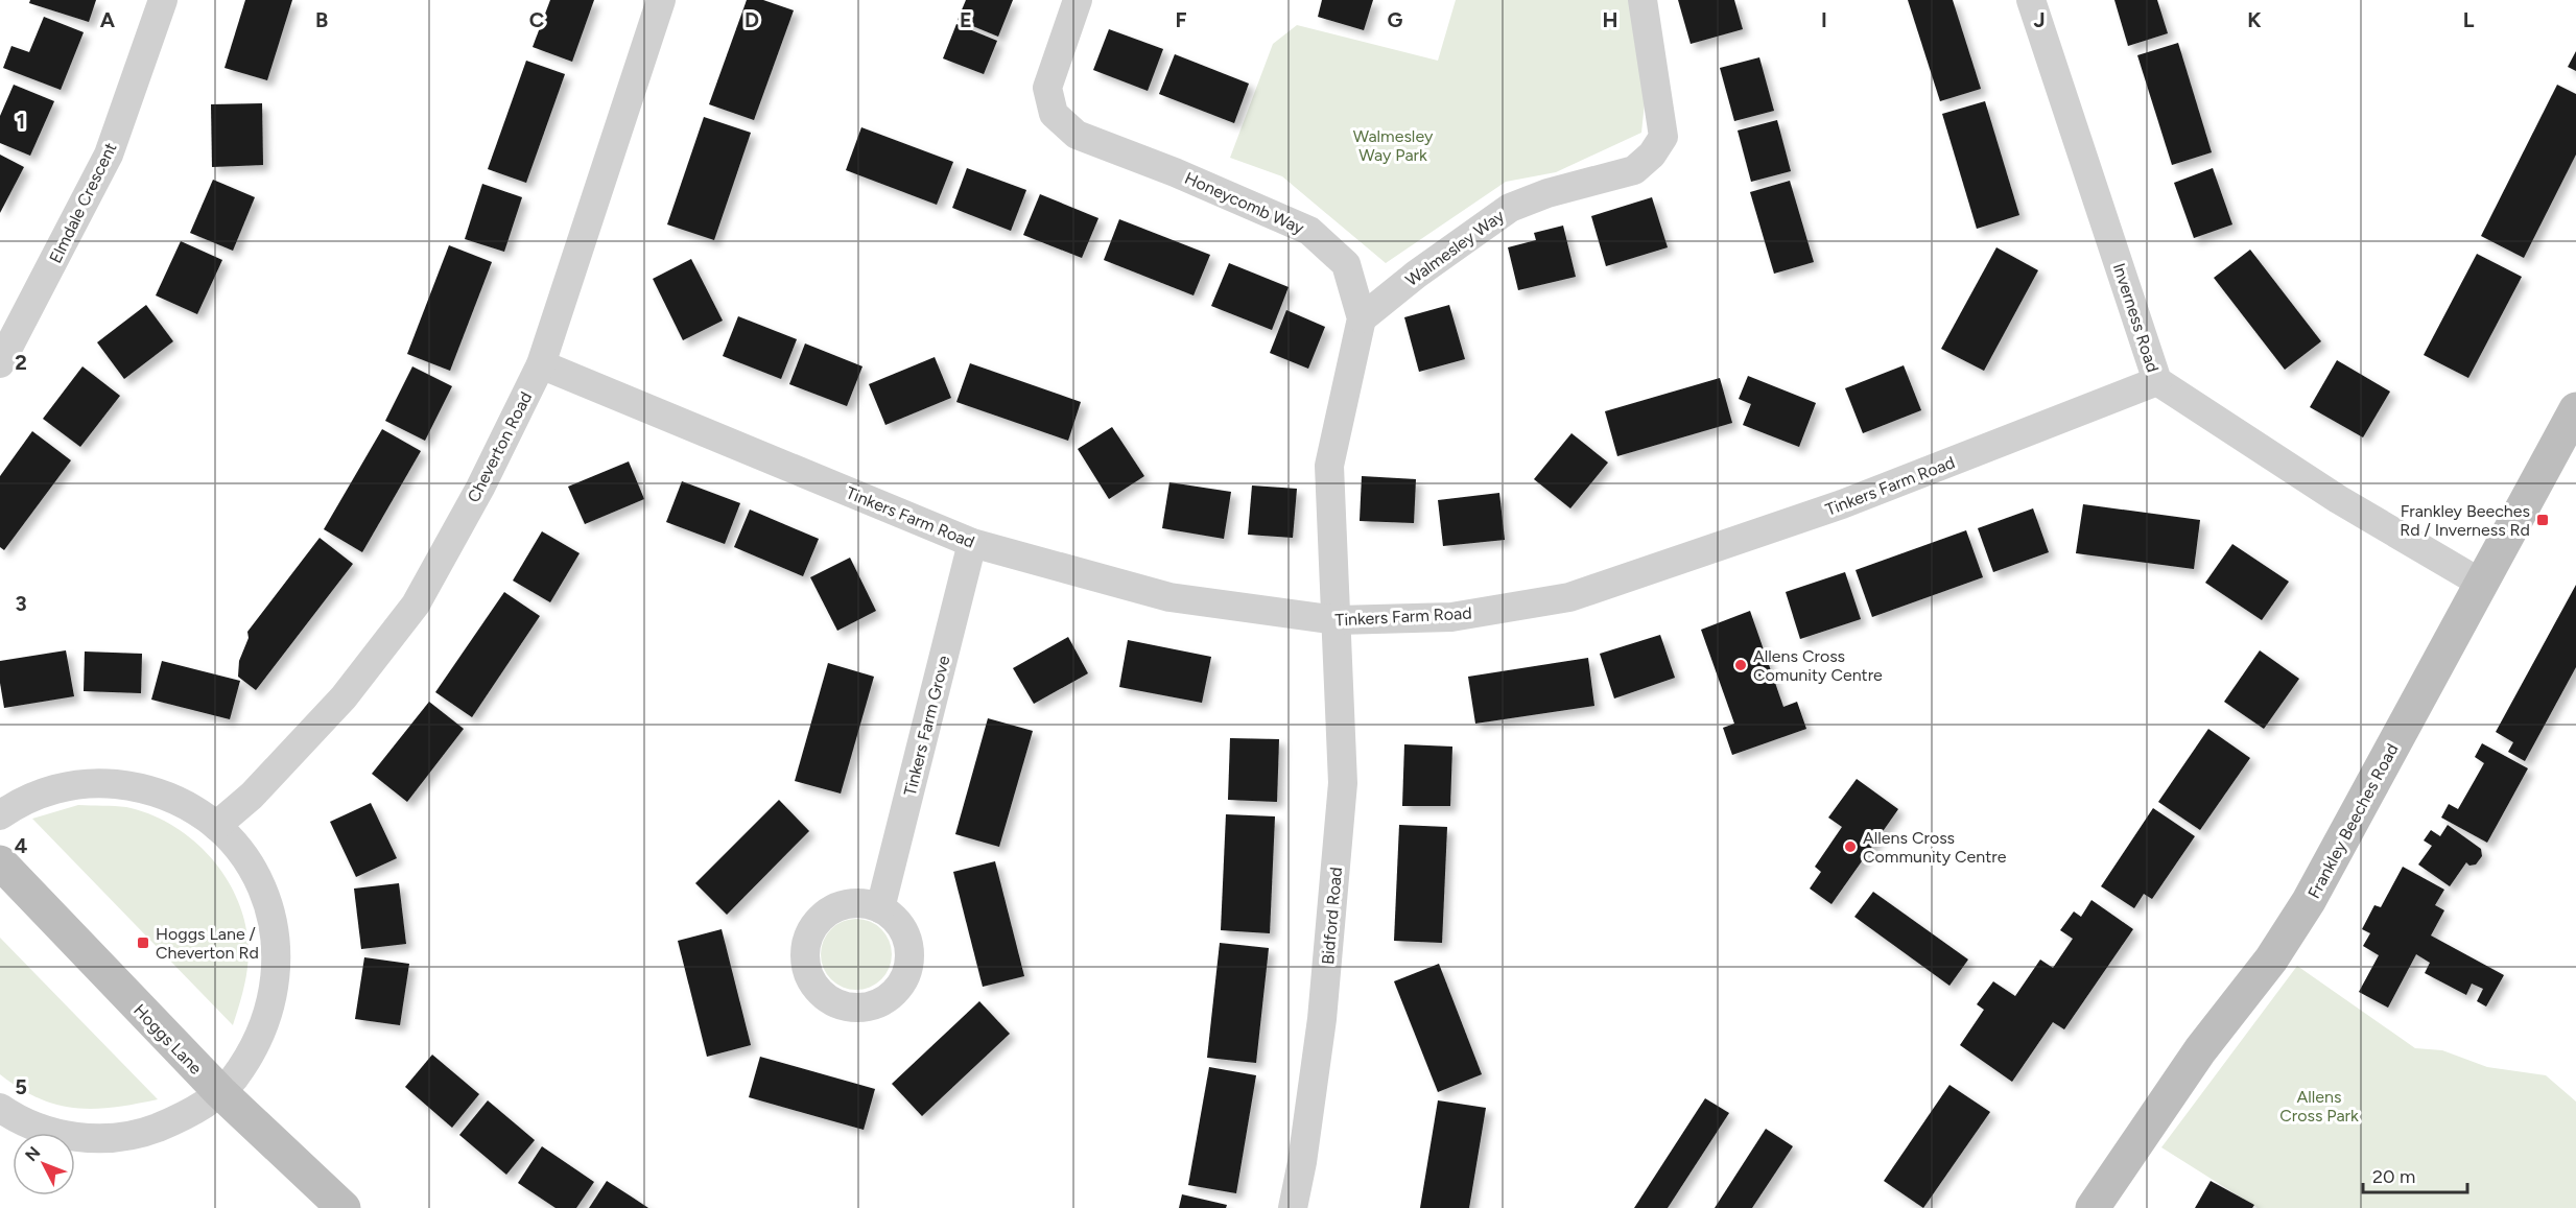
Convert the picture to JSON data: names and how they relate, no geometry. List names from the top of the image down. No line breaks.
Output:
{"streets":{"street":["Elmdale Crescent","Honeycomb Way","Walmesley Way","Inverness Road","Cheverton Road","Tinkers Farm Road","Tinkers Farm Grove","Frankley Beeches Road","Bidford Road","Hoggs Lane"]},"crossings":[["Honeycomb Way","Walmesley Way"],["Honeycomb Way","Tinkers Farm Road"],["Honeycomb Way","Bidford Road"],["Inverness Road","Tinkers Farm Road"],["Inverness Road","Frankley Beeches Road"],["Cheverton Road","Tinkers Farm Road"],["Tinkers Farm Road","Tinkers Farm Grove"],["Tinkers Farm Road","Bidford Road"]],"parks":["Walmesley Way Park","Allens Cross Park"],"places":{"transit":["Frankley Beeches Rd / Inverness Rd","Hoggs Lane / Cheverton Rd"],"other":["Allens Cross Comunity Centre","Allens Cross Community Centre"]},"scale_bar":"20 m","north":"top left","grid":{"columns":["A","B","C","D","E","F","G","H","I","J","K","L"],"rows":["1","2","3","4","5"]}}
